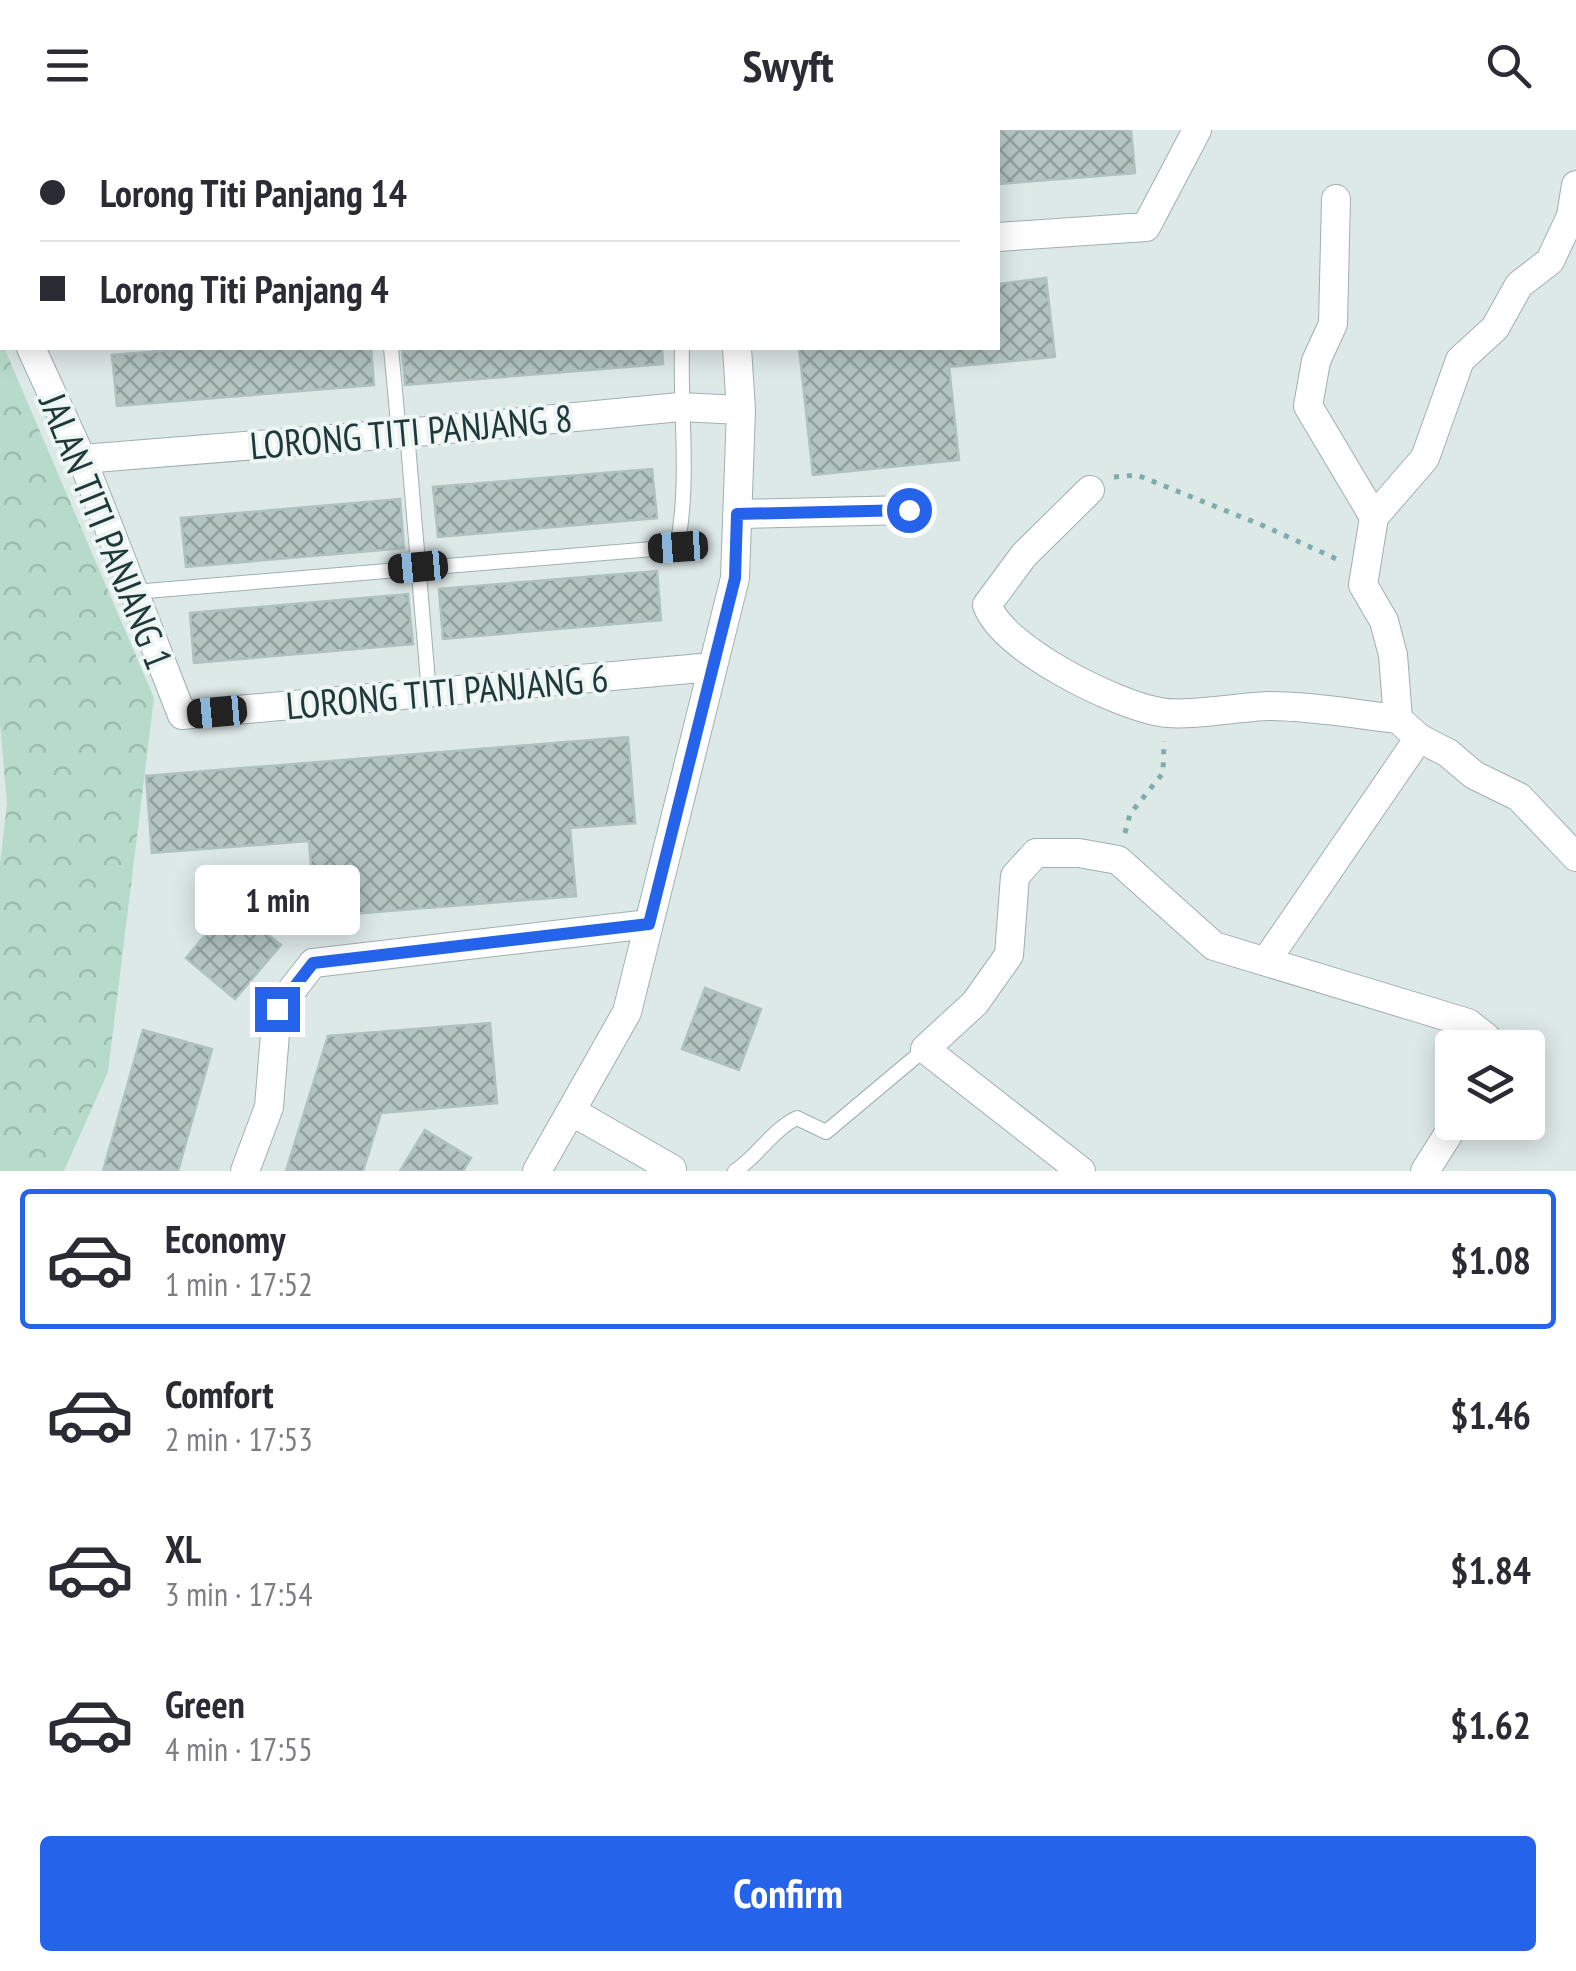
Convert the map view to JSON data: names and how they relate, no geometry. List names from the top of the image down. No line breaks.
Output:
{"streets":{"street":["LORONG TITI PANJANG 8","JALAN TITI PANJANG 1","LORONG TITI PANJANG 6"]},"crossings":[["LORONG TITI PANJANG 8","JALAN TITI PANJANG 1"],["JALAN TITI PANJANG 1","LORONG TITI PANJANG 6"]],"page":{"header":"Swyft","banner":["Lorong Titi Panjang 14","Lorong Titi Panjang 4"],"bubble":"1 min","list":[{"name":"Economy","note":"1 min · 17:52","value":"$1.08"},{"name":"Comfort","note":"2 min · 17:53","value":"$1.46"},{"name":"XL","note":"3 min · 17:54","value":"$1.84"},{"name":"Green","note":"4 min · 17:55","value":"$1.62"}],"buttons":"Confirm"}}
